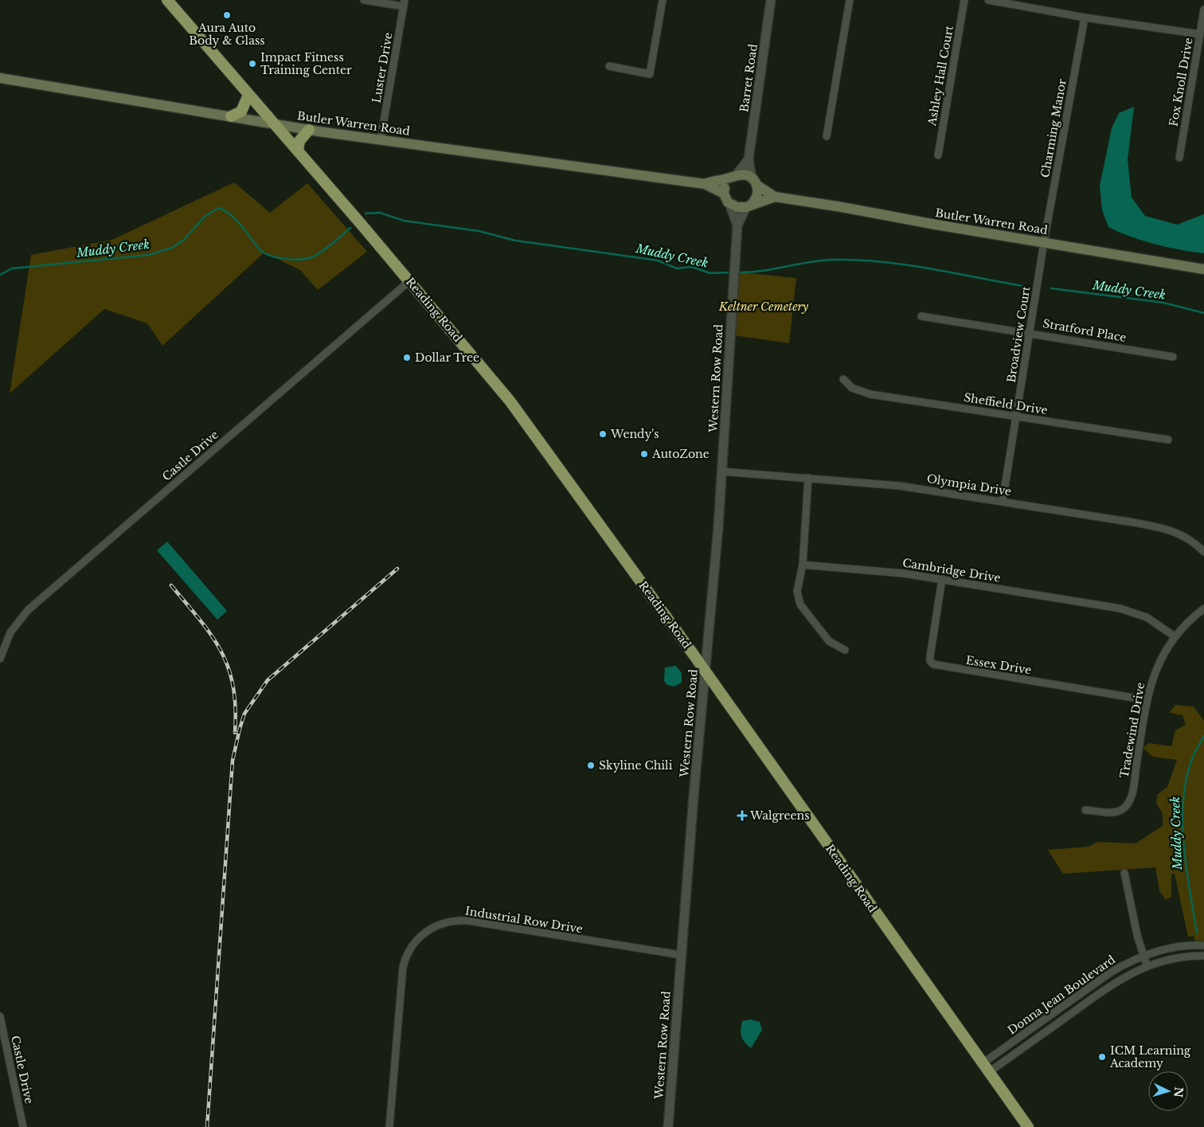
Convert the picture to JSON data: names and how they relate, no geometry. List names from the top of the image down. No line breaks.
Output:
{"streets":{"main road":["Butler Warren Road","Reading Road"],"street":["Luster Drive","Ashley Hall Court","Barret Road","Fox Knoll Drive","Charming Manor","Stratford Place","Broadview Court","Western Row Road","Sheffield Drive","Castle Drive","Olympia Drive","Cambridge Drive","Essex Drive","Tradewind Drive","Industrial Row Drive","Donna Jean Boulevard"]},"crossings":[["Luster Drive","Butler Warren Road"],["Barret Road","Butler Warren Road"],["Barret Road","Western Row Road"],["Butler Warren Road","Charming Manor"],["Butler Warren Road","Reading Road"],["Butler Warren Road","Broadview Court"],["Butler Warren Road","Western Row Road"],["Charming Manor","Broadview Court"],["Reading Road","Western Row Road"],["Reading Road","Castle Drive"],["Reading Road","Donna Jean Boulevard"],["Stratford Place","Broadview Court"],["Broadview Court","Sheffield Drive"],["Broadview Court","Olympia Drive"],["Western Row Road","Olympia Drive"],["Western Row Road","Industrial Row Drive"],["Cambridge Drive","Essex Drive"],["Cambridge Drive","Tradewind Drive"],["Essex Drive","Tradewind Drive"]],"water":["Muddy Creek"],"parks":["Keltner Cemetery"],"places":{"other":["Aura Auto Body & Glass","Impact Fitness Training Center","Dollar Tree","Wendy's","AutoZone","Skyline Chili","ICM Learning Academy"],"health":["Walgreens"]},"north":"right"}
